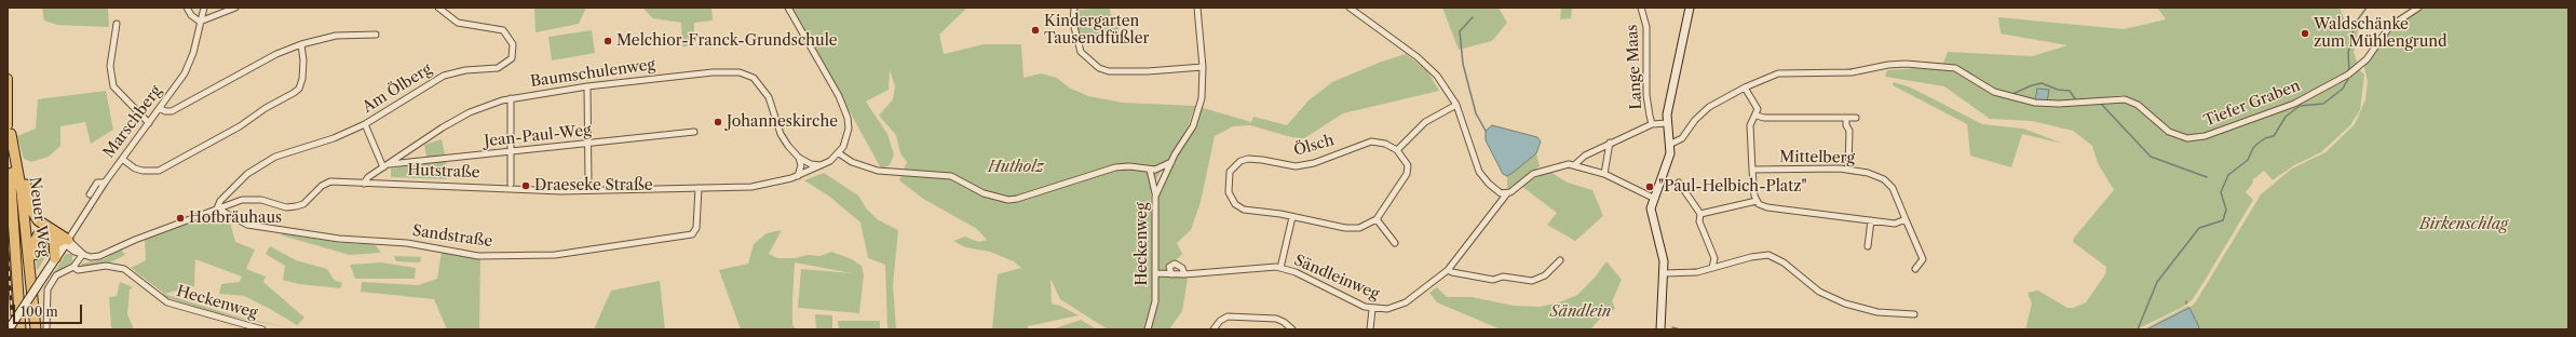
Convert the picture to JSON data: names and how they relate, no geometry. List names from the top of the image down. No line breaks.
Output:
{"streets":{"highway":["Neuer Weg"],"street":["Lange Maas","Baumschulenweg","Am Ölberg","Tiefer Graben","Marschberg","Jean-Paul-Weg","Ölsch","Mittelberg","Hutstraße","Sandstraße","Heckenweg","Sändleinweg"]},"crossings":[["Lange Maas","Sändleinweg"],["Baumschulenweg","Jean-Paul-Weg"],["Baumschulenweg","Hutstraße"],["Am Ölberg","Hutstraße"],["Am Ölberg","Sandstraße"],["Marschberg","Hutstraße"],["Hutstraße","Sandstraße"],["Heckenweg","Sändleinweg"]],"parks":["Hutholz","Birkenschlag","Sändlein"],"places":["Kindergarten Tausendfüßler","Waldschänke zum Mühlengrund","Melchior-Franck-Grundschule","Johanneskirche","Draeseke Straße","\"Paul-Helbich-Platz\"","Hofbräuhaus"],"scale_bar":"100 m"}
